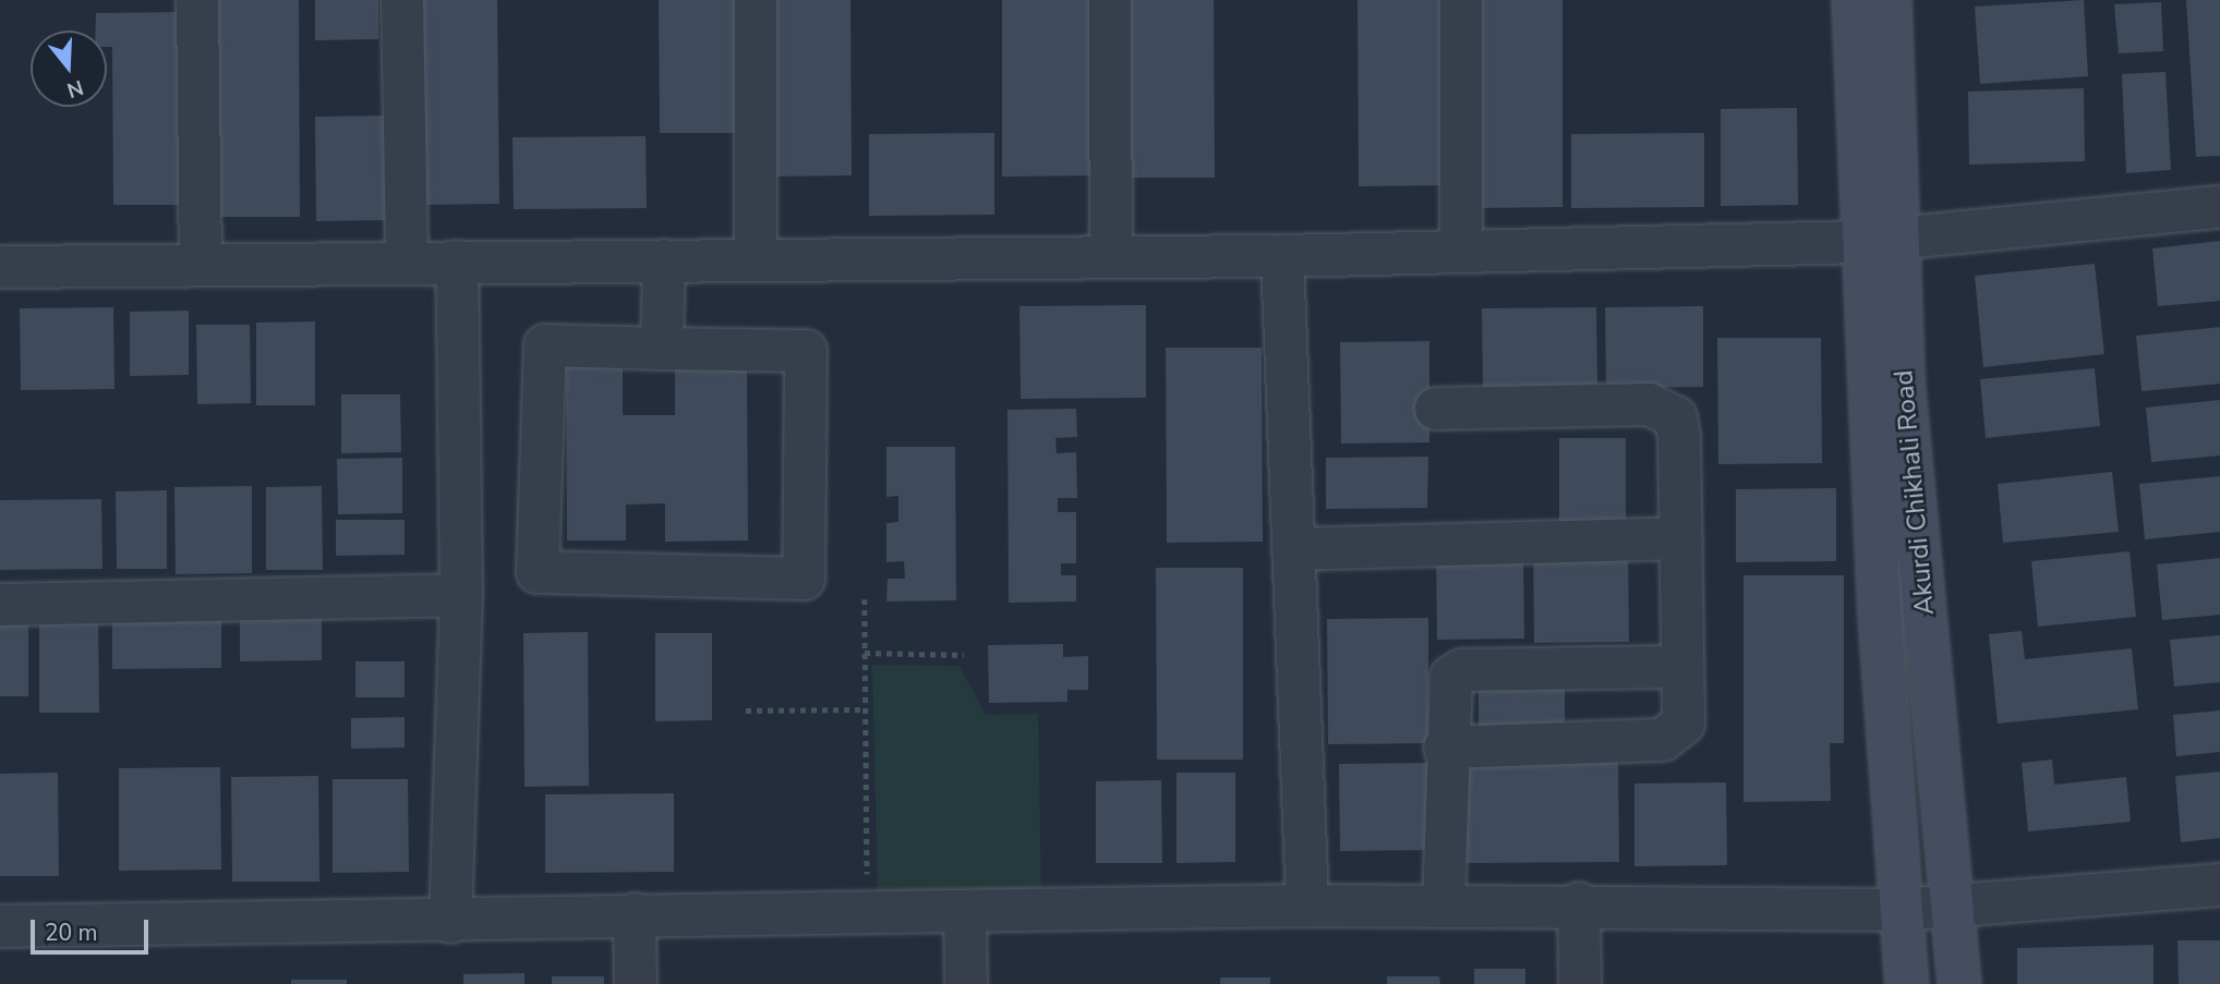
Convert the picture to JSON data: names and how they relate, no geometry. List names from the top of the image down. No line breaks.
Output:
{"streets":{"main road":["Akurdi Chikhali Road"]},"scale_bar":"20 m","north":"bottom"}
